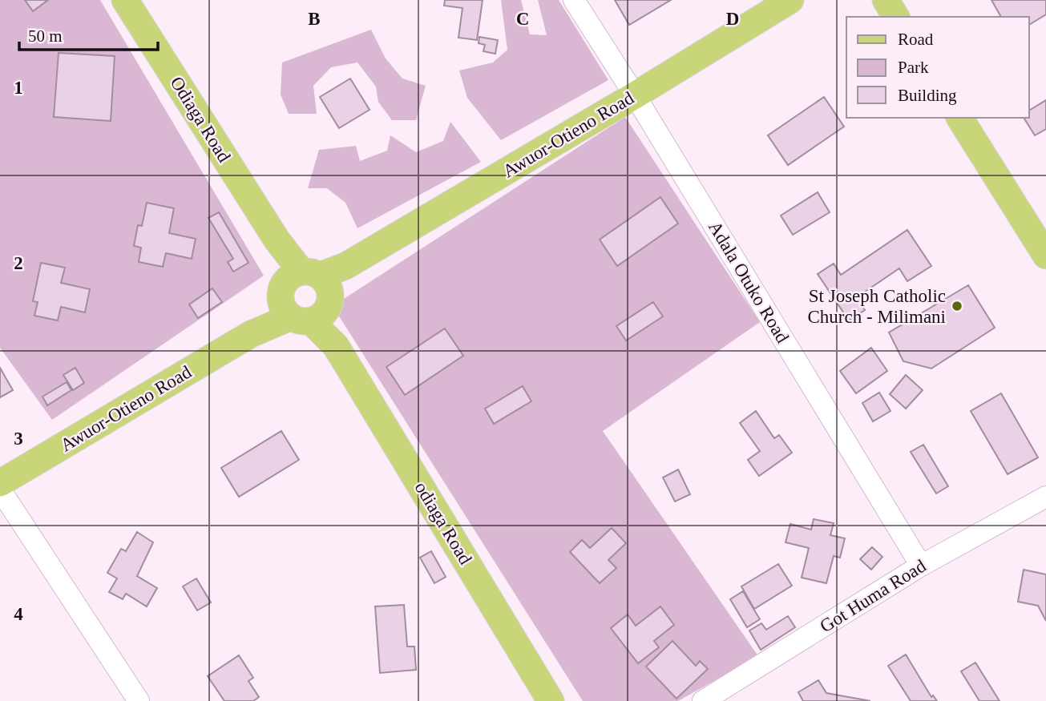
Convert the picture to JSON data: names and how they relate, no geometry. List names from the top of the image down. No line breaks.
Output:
{"streets":{"main road":["Odiaga Road","Awuor-Otieno Road","odiaga Road"],"street":["Adala Otuko Road","Got Huma Road"]},"crossings":[["Odiaga Road","Awuor-Otieno Road"],["Odiaga Road","odiaga Road"],["Awuor-Otieno Road","Adala Otuko Road"],["Awuor-Otieno Road","odiaga Road"],["Adala Otuko Road","Got Huma Road"]],"places":["St Joseph Catholic Church - Milimani"],"legend":["Road","Park","Building"],"scale_bar":"50 m","grid":{"columns":["B","C","D"],"rows":["1","2","3","4"]}}
